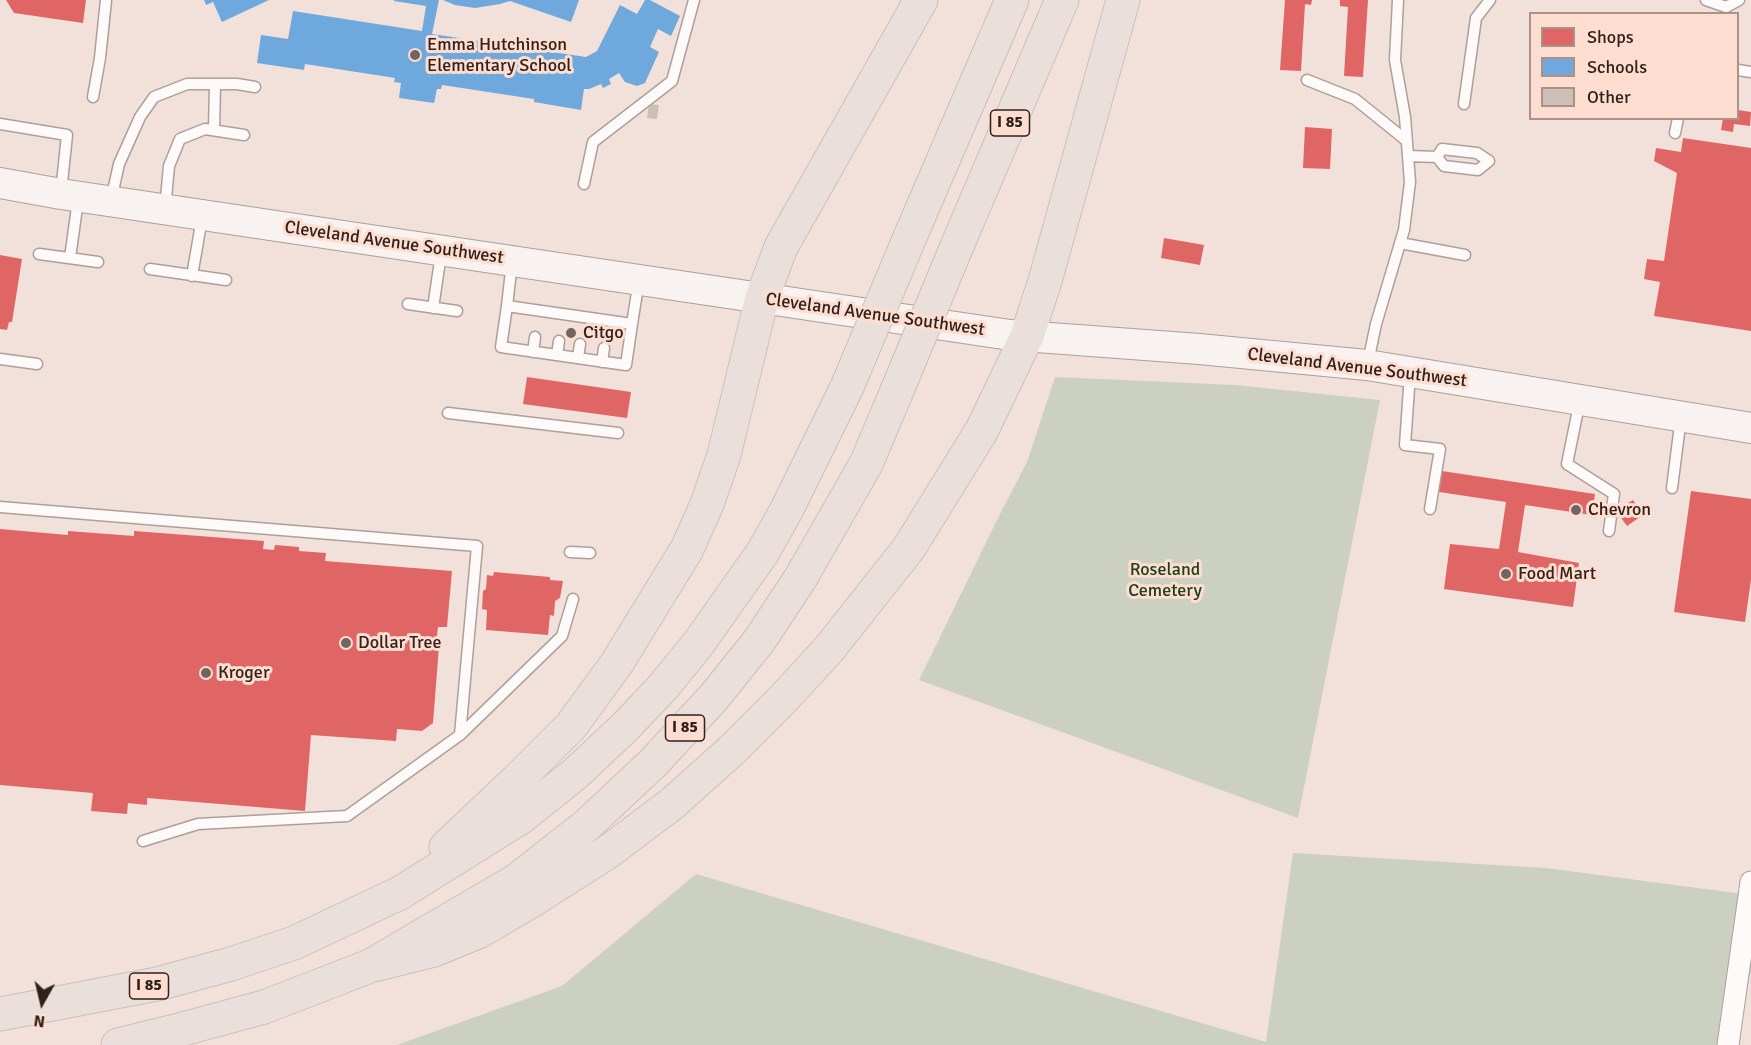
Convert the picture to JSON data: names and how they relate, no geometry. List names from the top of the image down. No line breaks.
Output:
{"streets":{"highway":["I 85"],"main road":["Cleveland Avenue Southwest"]},"parks":["Roseland Cemetery"],"places":["Emma Hutchinson Elementary School","Citgo","Chevron","Food Mart","Dollar Tree","Kroger"],"legend":["Shops","Schools","Other"],"north":"bottom"}
